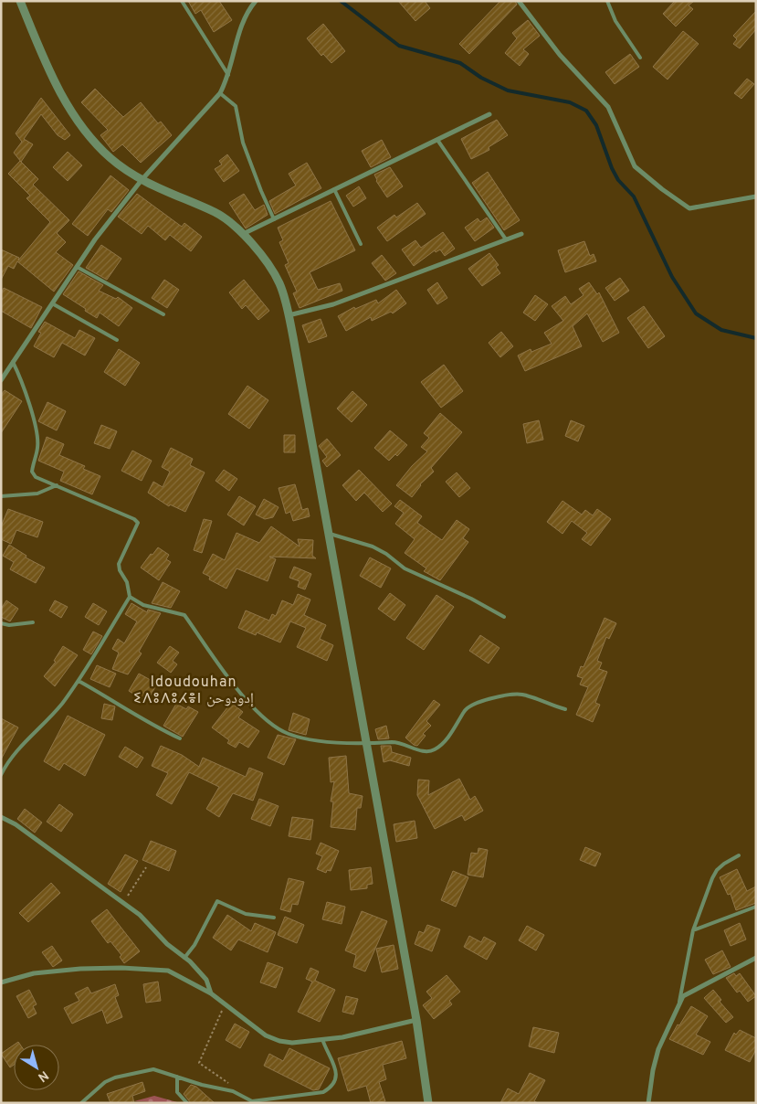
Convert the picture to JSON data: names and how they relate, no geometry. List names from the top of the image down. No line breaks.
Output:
{"districts":["Idoudouhan ⵉⴷⵓⴷⵓⵃⴻⵏ إدودوحن"],"north":"bottom right"}
